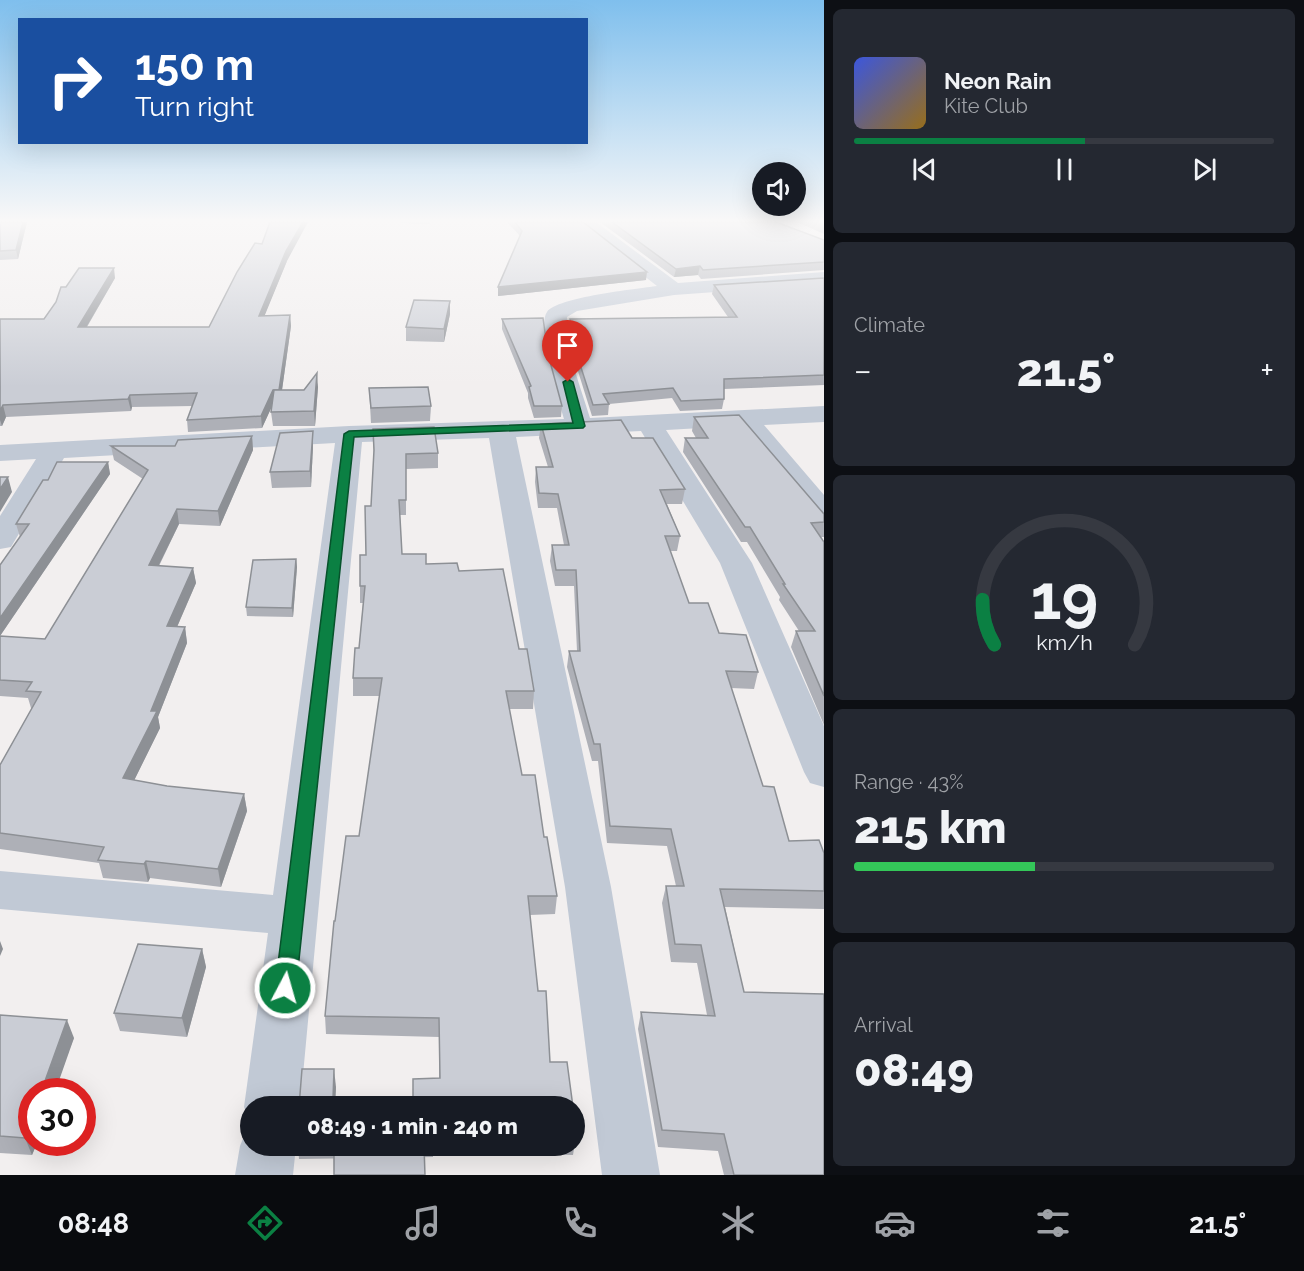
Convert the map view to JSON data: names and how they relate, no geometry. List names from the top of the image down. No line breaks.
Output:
{"page":{"turn":["150 m","Turn right"],"song":["Neon Rain","Kite Club"],"tile":["Climate",["Range · 43%","215 km"],["Arrival","08:49"]],"heat":["−","21.5°","+"],"limit":"30","trip":"08:49 · 1 min · 240 m","tabs":["08:48","21.5°"],"gauge":["19","km/h"]}}
